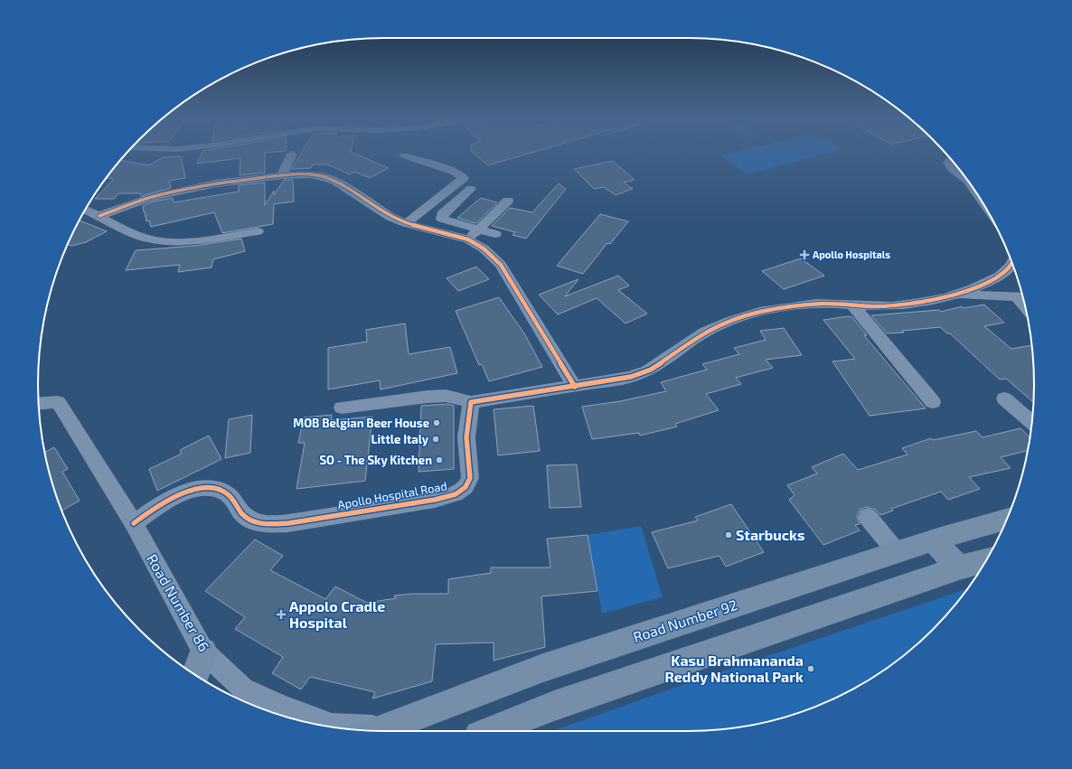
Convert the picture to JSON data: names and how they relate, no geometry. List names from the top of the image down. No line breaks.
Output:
{"streets":{"main road":["Road Number 92"],"street":["Apollo Hospital Road","Road Number 86"]},"crossings":[["Apollo Hospital Road","Road Number 86"]],"places":{"health":["Apollo Hospitals","Appolo Cradle Hospital"],"other":["MOB Belgian Beer House","Little Italy","SO - The Sky Kitchen","Starbucks","Kasu Brahmananda Reddy National Park"]}}
